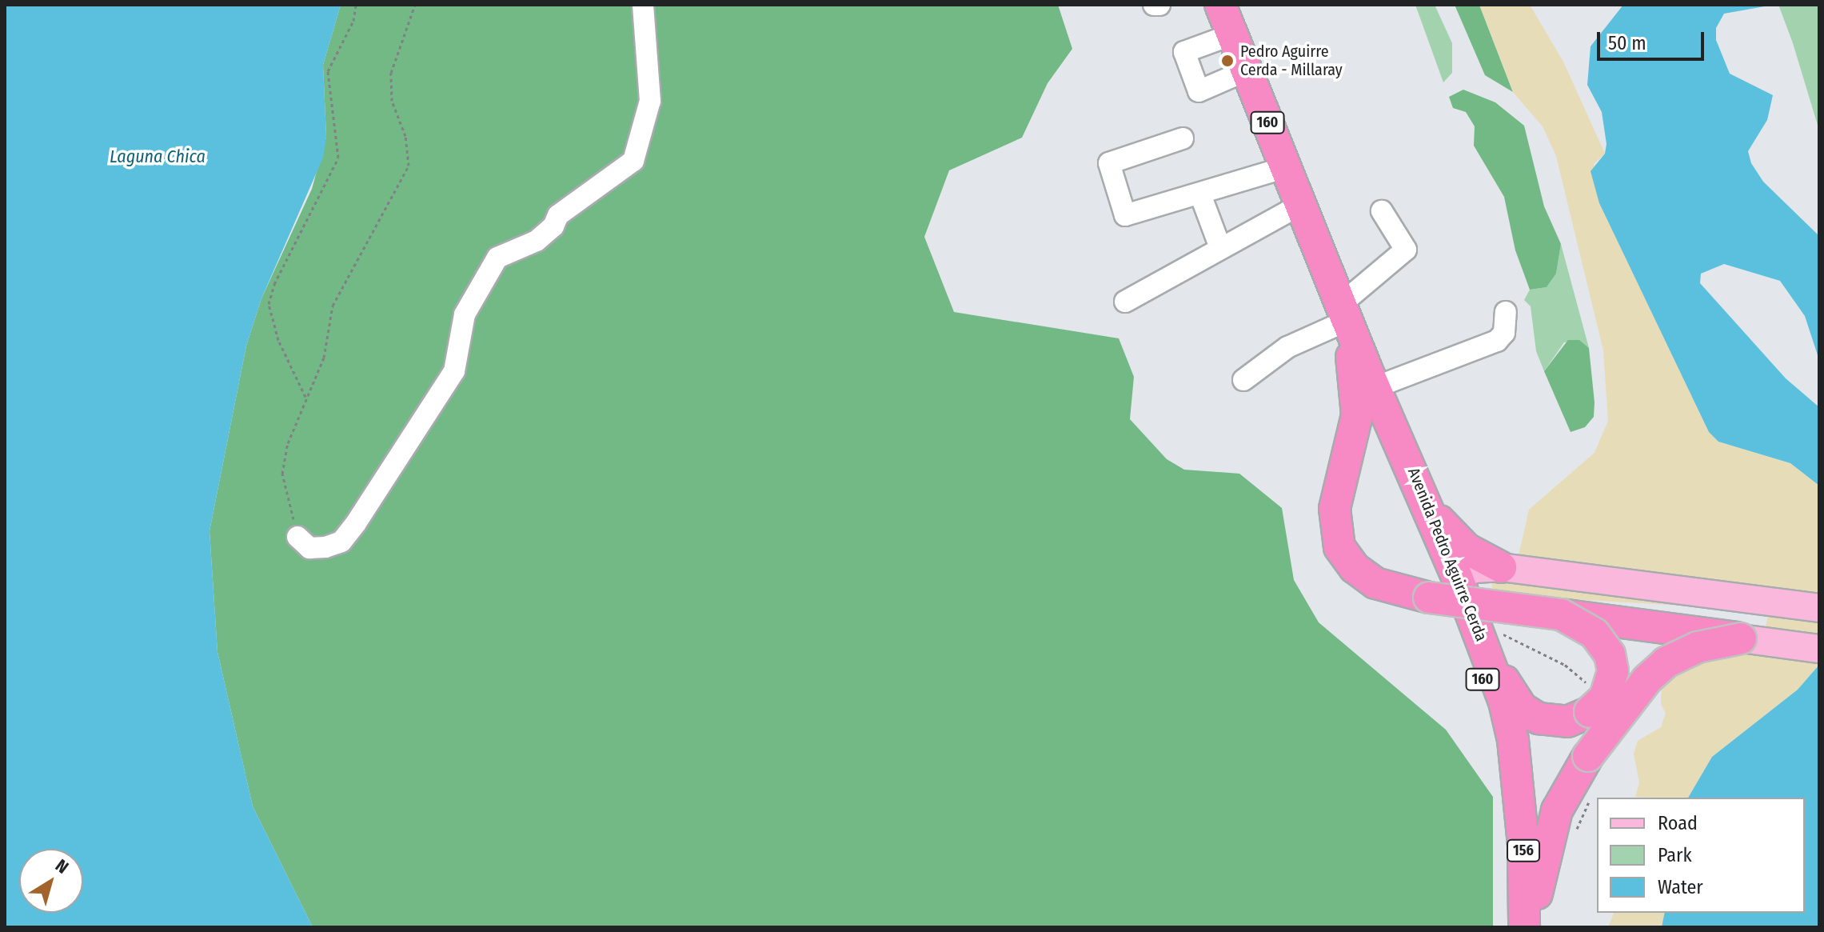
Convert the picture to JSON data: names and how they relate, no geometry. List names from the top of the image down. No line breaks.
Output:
{"streets":{"highway":["160","Avenida Pedro Aguirre Cerda","156"]},"crossings":[["160","Avenida Pedro Aguirre Cerda"],["Avenida Pedro Aguirre Cerda","156"]],"water":["Laguna Chica"],"places":["Pedro Aguirre Cerda - Millaray"],"legend":["Road","Park","Water"],"scale_bar":"50 m","north":"top right"}
